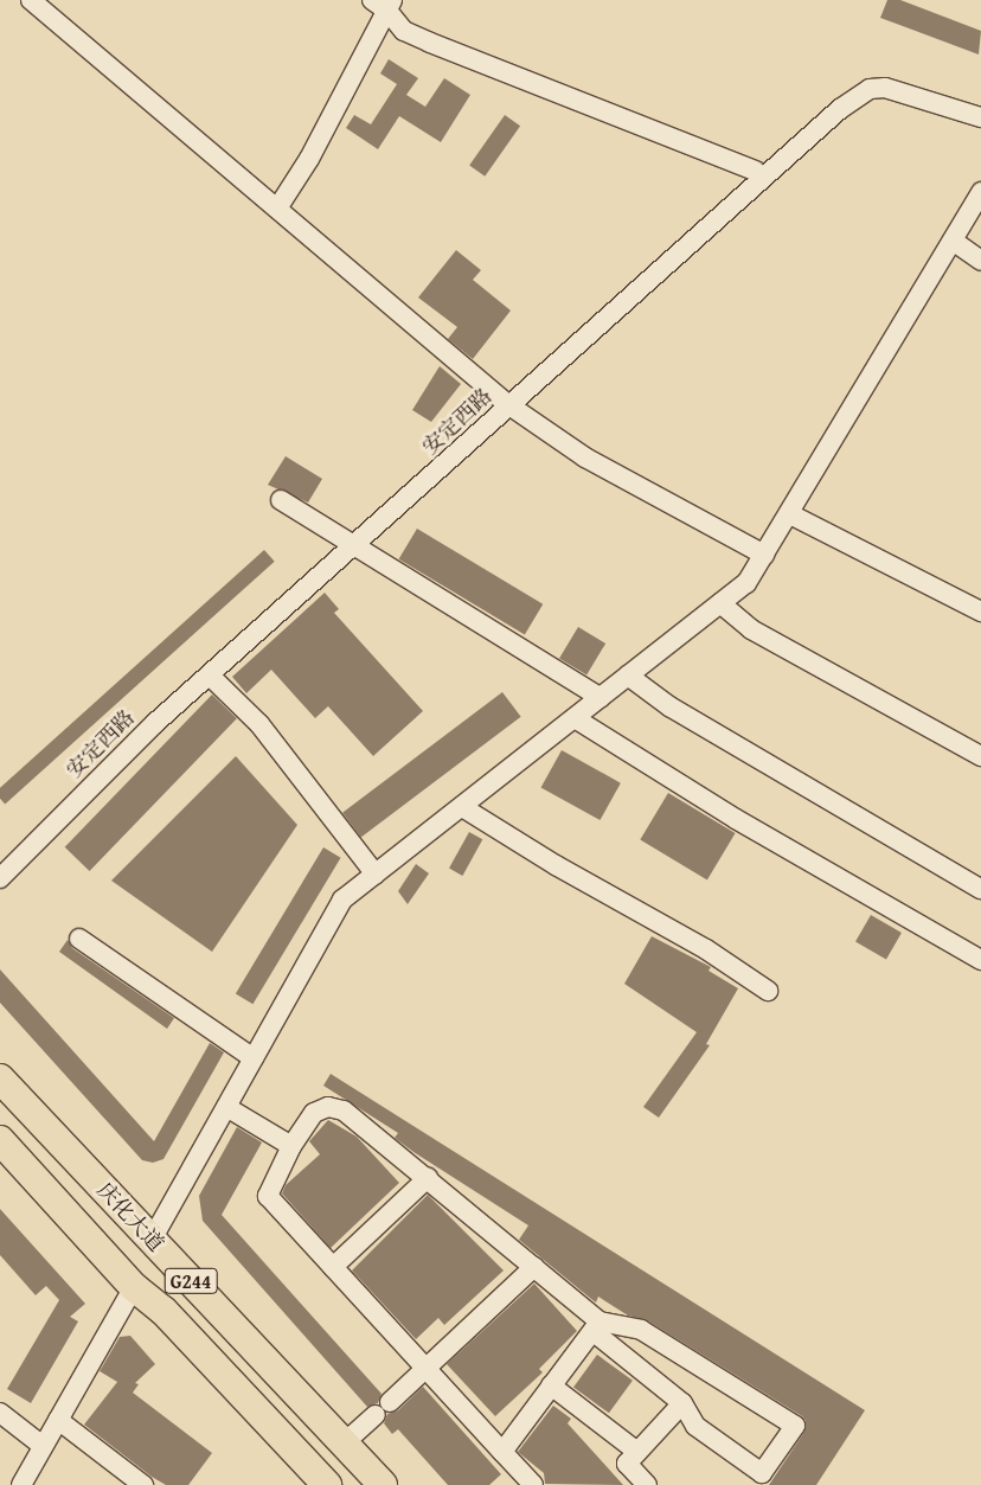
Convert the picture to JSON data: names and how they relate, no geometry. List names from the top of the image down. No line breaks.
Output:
{"streets":{"highway":["庆化大道","G244"],"street":["安定西路"]}}
